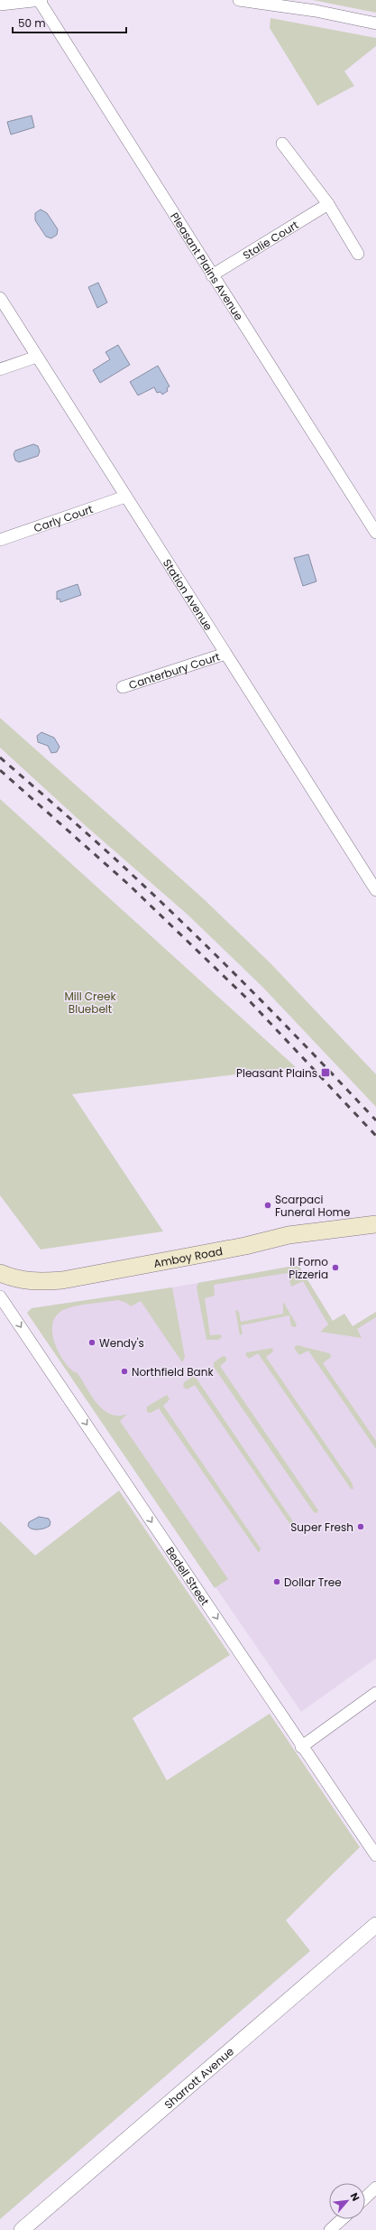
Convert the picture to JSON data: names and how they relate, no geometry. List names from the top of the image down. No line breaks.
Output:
{"streets":{"main road":["Amboy Road"],"street":["Stalie Court","Pleasant Plains Avenue","Carly Court","Station Avenue","Canterbury Court","Bedell Street","Sharrott Avenue"]},"crossings":[["Stalie Court","Pleasant Plains Avenue"],["Carly Court","Station Avenue"],["Station Avenue","Canterbury Court"]],"one_way":["Bedell Street"],"parks":["Mill Creek Bluebelt"],"places":{"transit":["Pleasant Plains"],"other":["Scarpaci Funeral Home","Il Forno Pizzeria","Wendy's","Northfield Bank","Super Fresh","Dollar Tree"]},"scale_bar":"50 m","north":"top right"}
